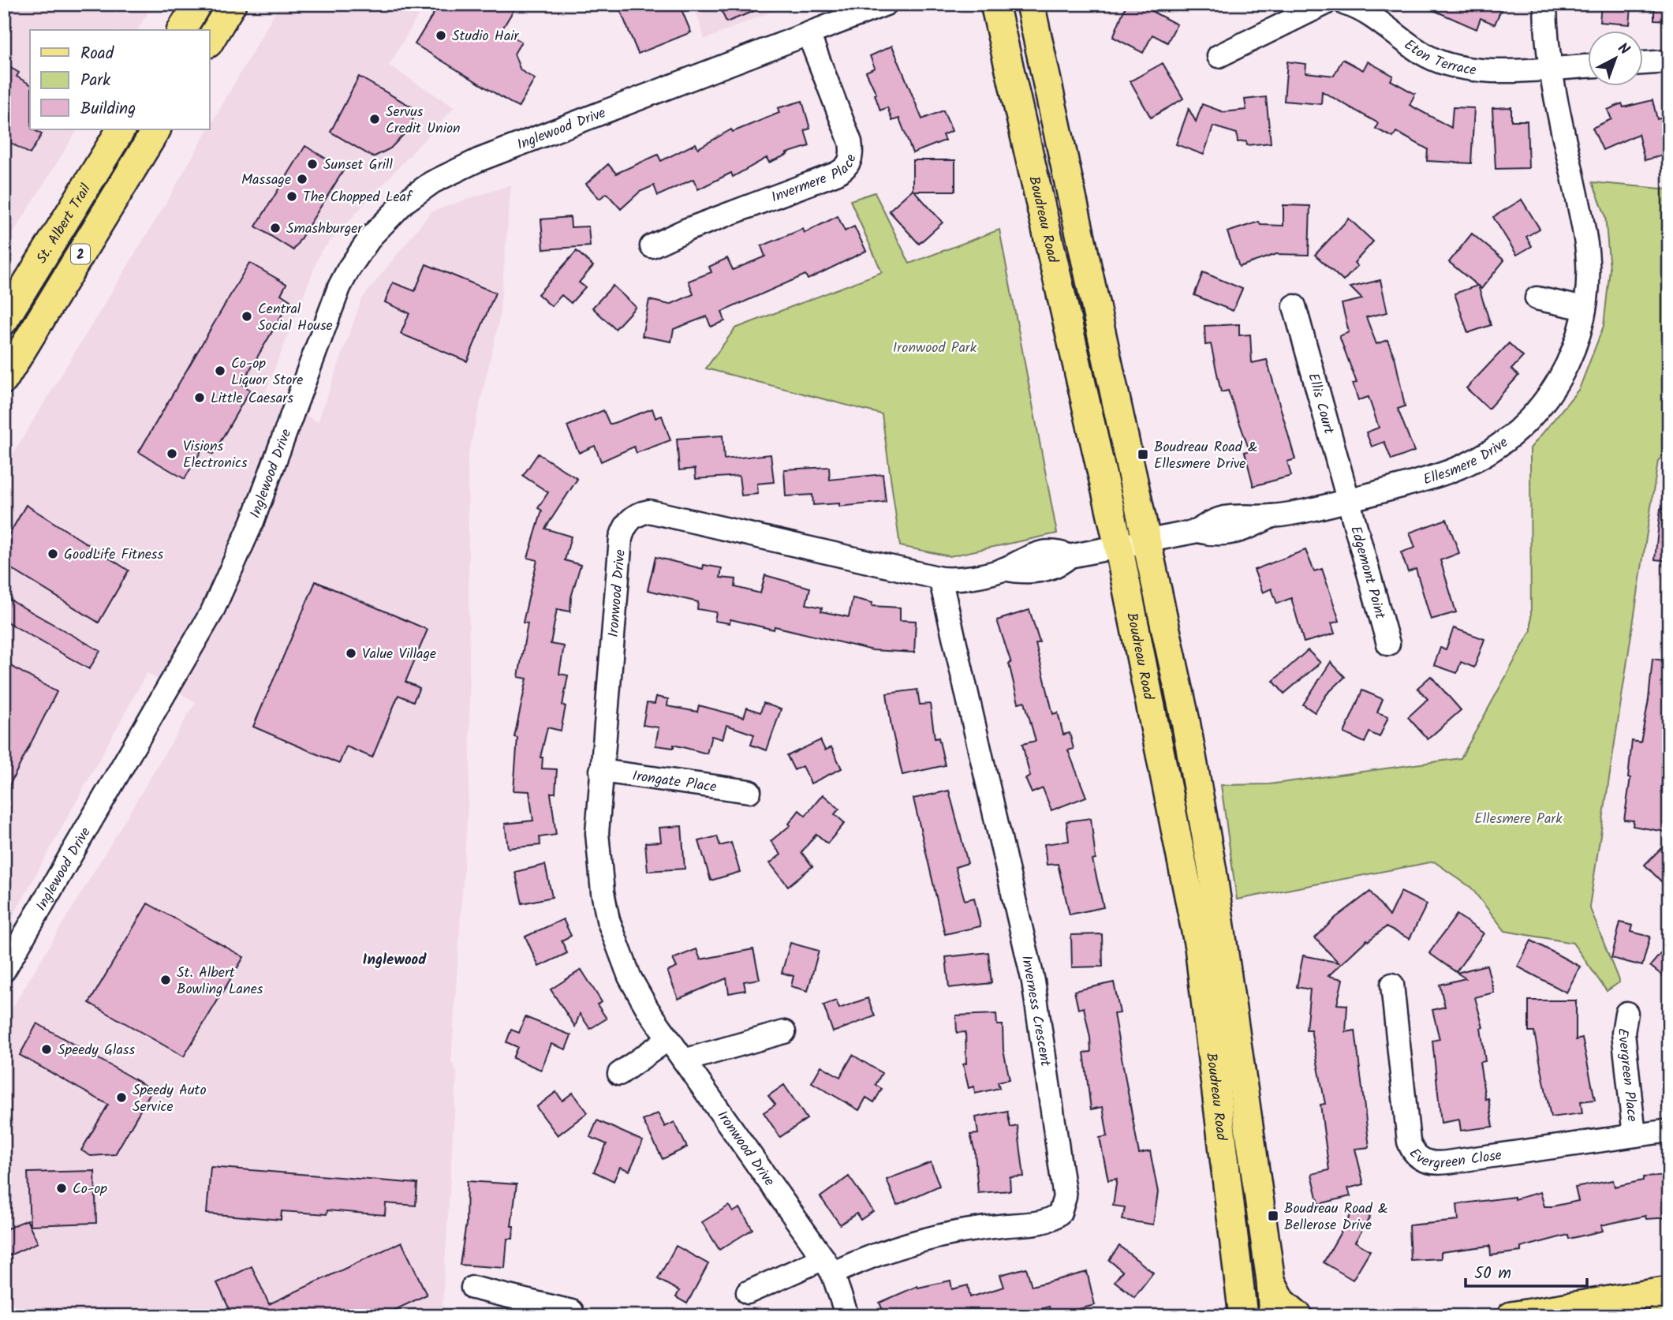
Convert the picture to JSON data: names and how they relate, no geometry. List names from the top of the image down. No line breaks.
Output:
{"streets":{"main road":["Boudreau Road","St. Albert Trail","2"],"street":["Eton Terrace","Inglewood Drive","Invermere Place","Ellis Court","Ellesmere Drive","Edgemont Point","Ironwood Drive","Irongate Place","Inverness Crescent","Evergreen Place","Evergreen Close"]},"crossings":[["Eton Terrace","Ellesmere Drive"],["Inglewood Drive","Invermere Place"],["Boudreau Road","Ellesmere Drive"],["Boudreau Road","Ironwood Drive"],["Ellis Court","Ellesmere Drive"],["Ellis Court","Edgemont Point"],["Ellesmere Drive","Edgemont Point"],["Ellesmere Drive","Ironwood Drive"],["Ironwood Drive","Irongate Place"],["Ironwood Drive","Inverness Crescent"],["Evergreen Place","Evergreen Close"]],"districts":["Inglewood"],"parks":["Ironwood Park","Ellesmere Park"],"places":{"other":["Studio Hair","Servus Credit Union","Sunset Grill","Massage","The Chopped Leaf","Smashburger","Central Social House","Co-op Liquor Store","Little Caesars","Visions Electronics","GoodLife Fitness","Value Village","St. Albert Bowling Lanes","Speedy Glass","Speedy Auto Service","Co-op"],"transit":["Boudreau Road & Ellesmere Drive","Boudreau Road & Bellerose Drive"]},"legend":["Road","Park","Building"],"scale_bar":"50 m","north":"top right"}
